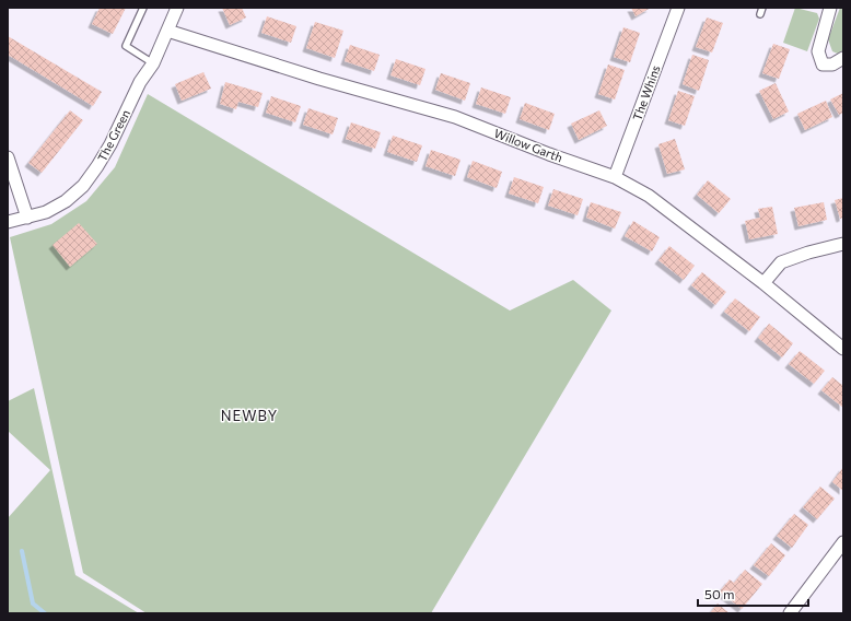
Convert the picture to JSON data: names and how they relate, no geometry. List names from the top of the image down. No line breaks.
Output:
{"streets":{"street":["The Whins","The Green","Willow Garth"]},"crossings":[["The Whins","Willow Garth"],["The Green","Willow Garth"]],"districts":["NEWBY"],"scale_bar":"50 m"}
